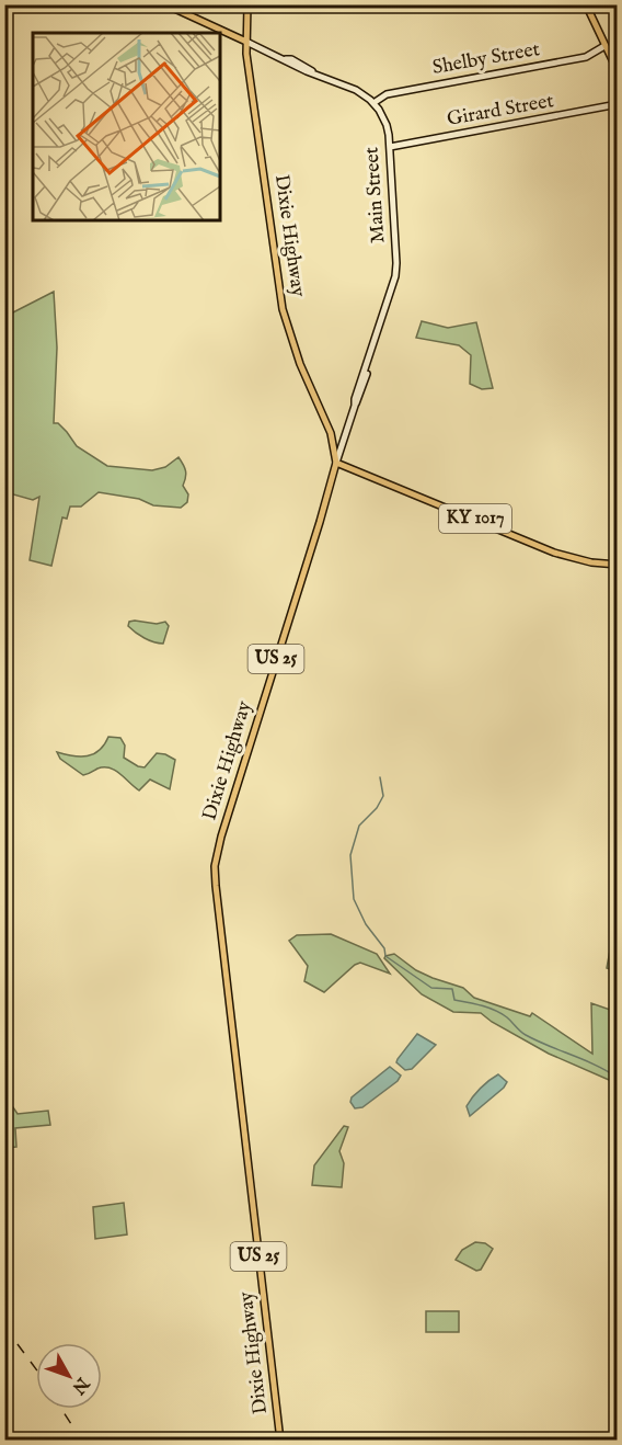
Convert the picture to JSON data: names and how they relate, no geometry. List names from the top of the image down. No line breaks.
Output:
{"streets":{"main road":["Dixie Highway","KY 1017","US 25"],"street":["Shelby Street","Girard Street","Main Street"]},"crossings":[["Shelby Street","Main Street"],["Girard Street","Main Street"],["Main Street","Dixie Highway"],["Main Street","KY 1017"],["Dixie Highway","KY 1017"]],"north":"bottom right"}
